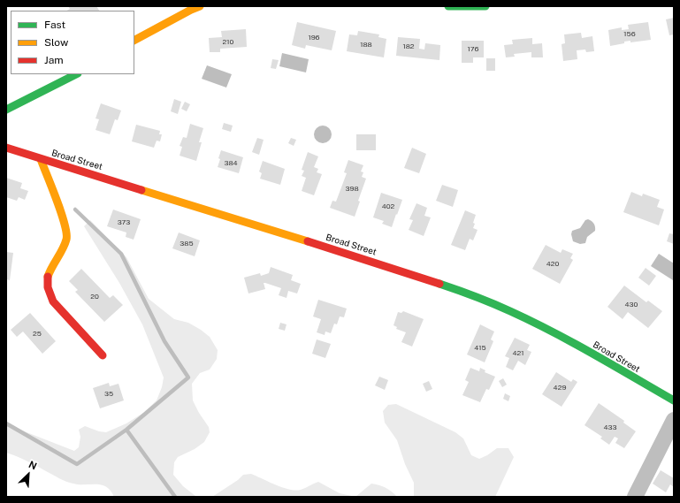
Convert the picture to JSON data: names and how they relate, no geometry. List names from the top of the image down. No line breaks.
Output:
{"streets":{"main road":["Broad Street"]},"house_numbers":["156","196","210","188","182","176","384","398","402","373","385","420","20","430","25","415","421","429","35","433"],"legend":["Fast","Slow","Jam"],"north":"top right"}
